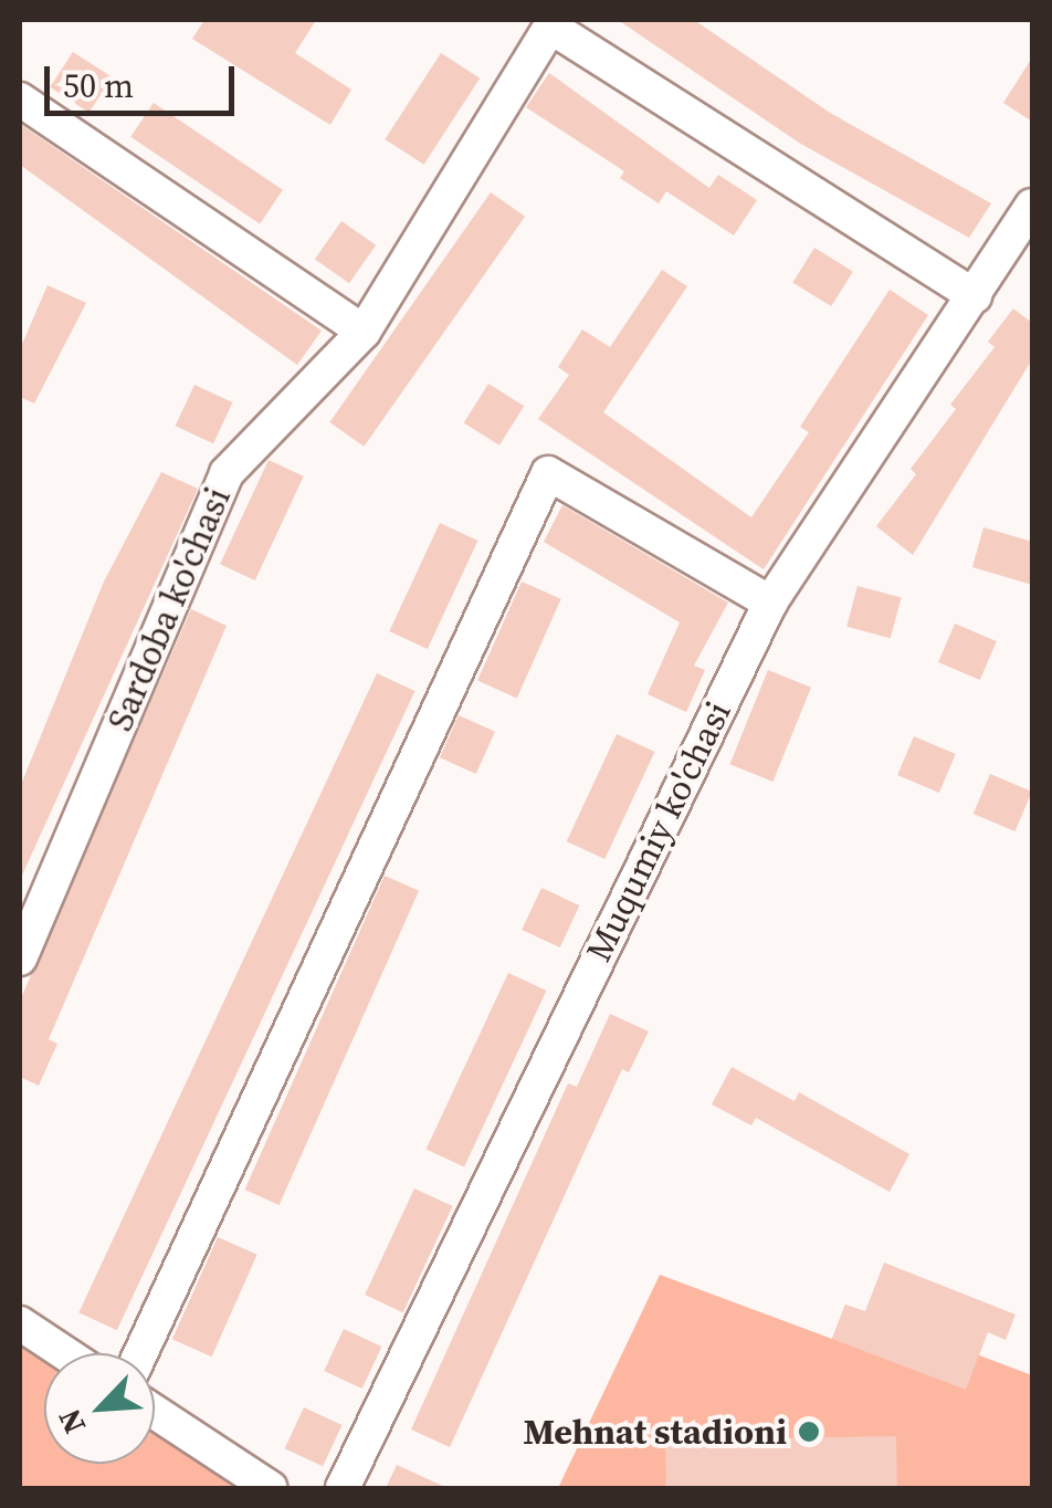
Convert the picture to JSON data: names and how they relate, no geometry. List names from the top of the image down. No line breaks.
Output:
{"streets":{"street":["Sardoba ko'chasi","Muqumiy ko'chasi"]},"places":["Mehnat stadioni"],"scale_bar":"50 m","north":"bottom left"}
